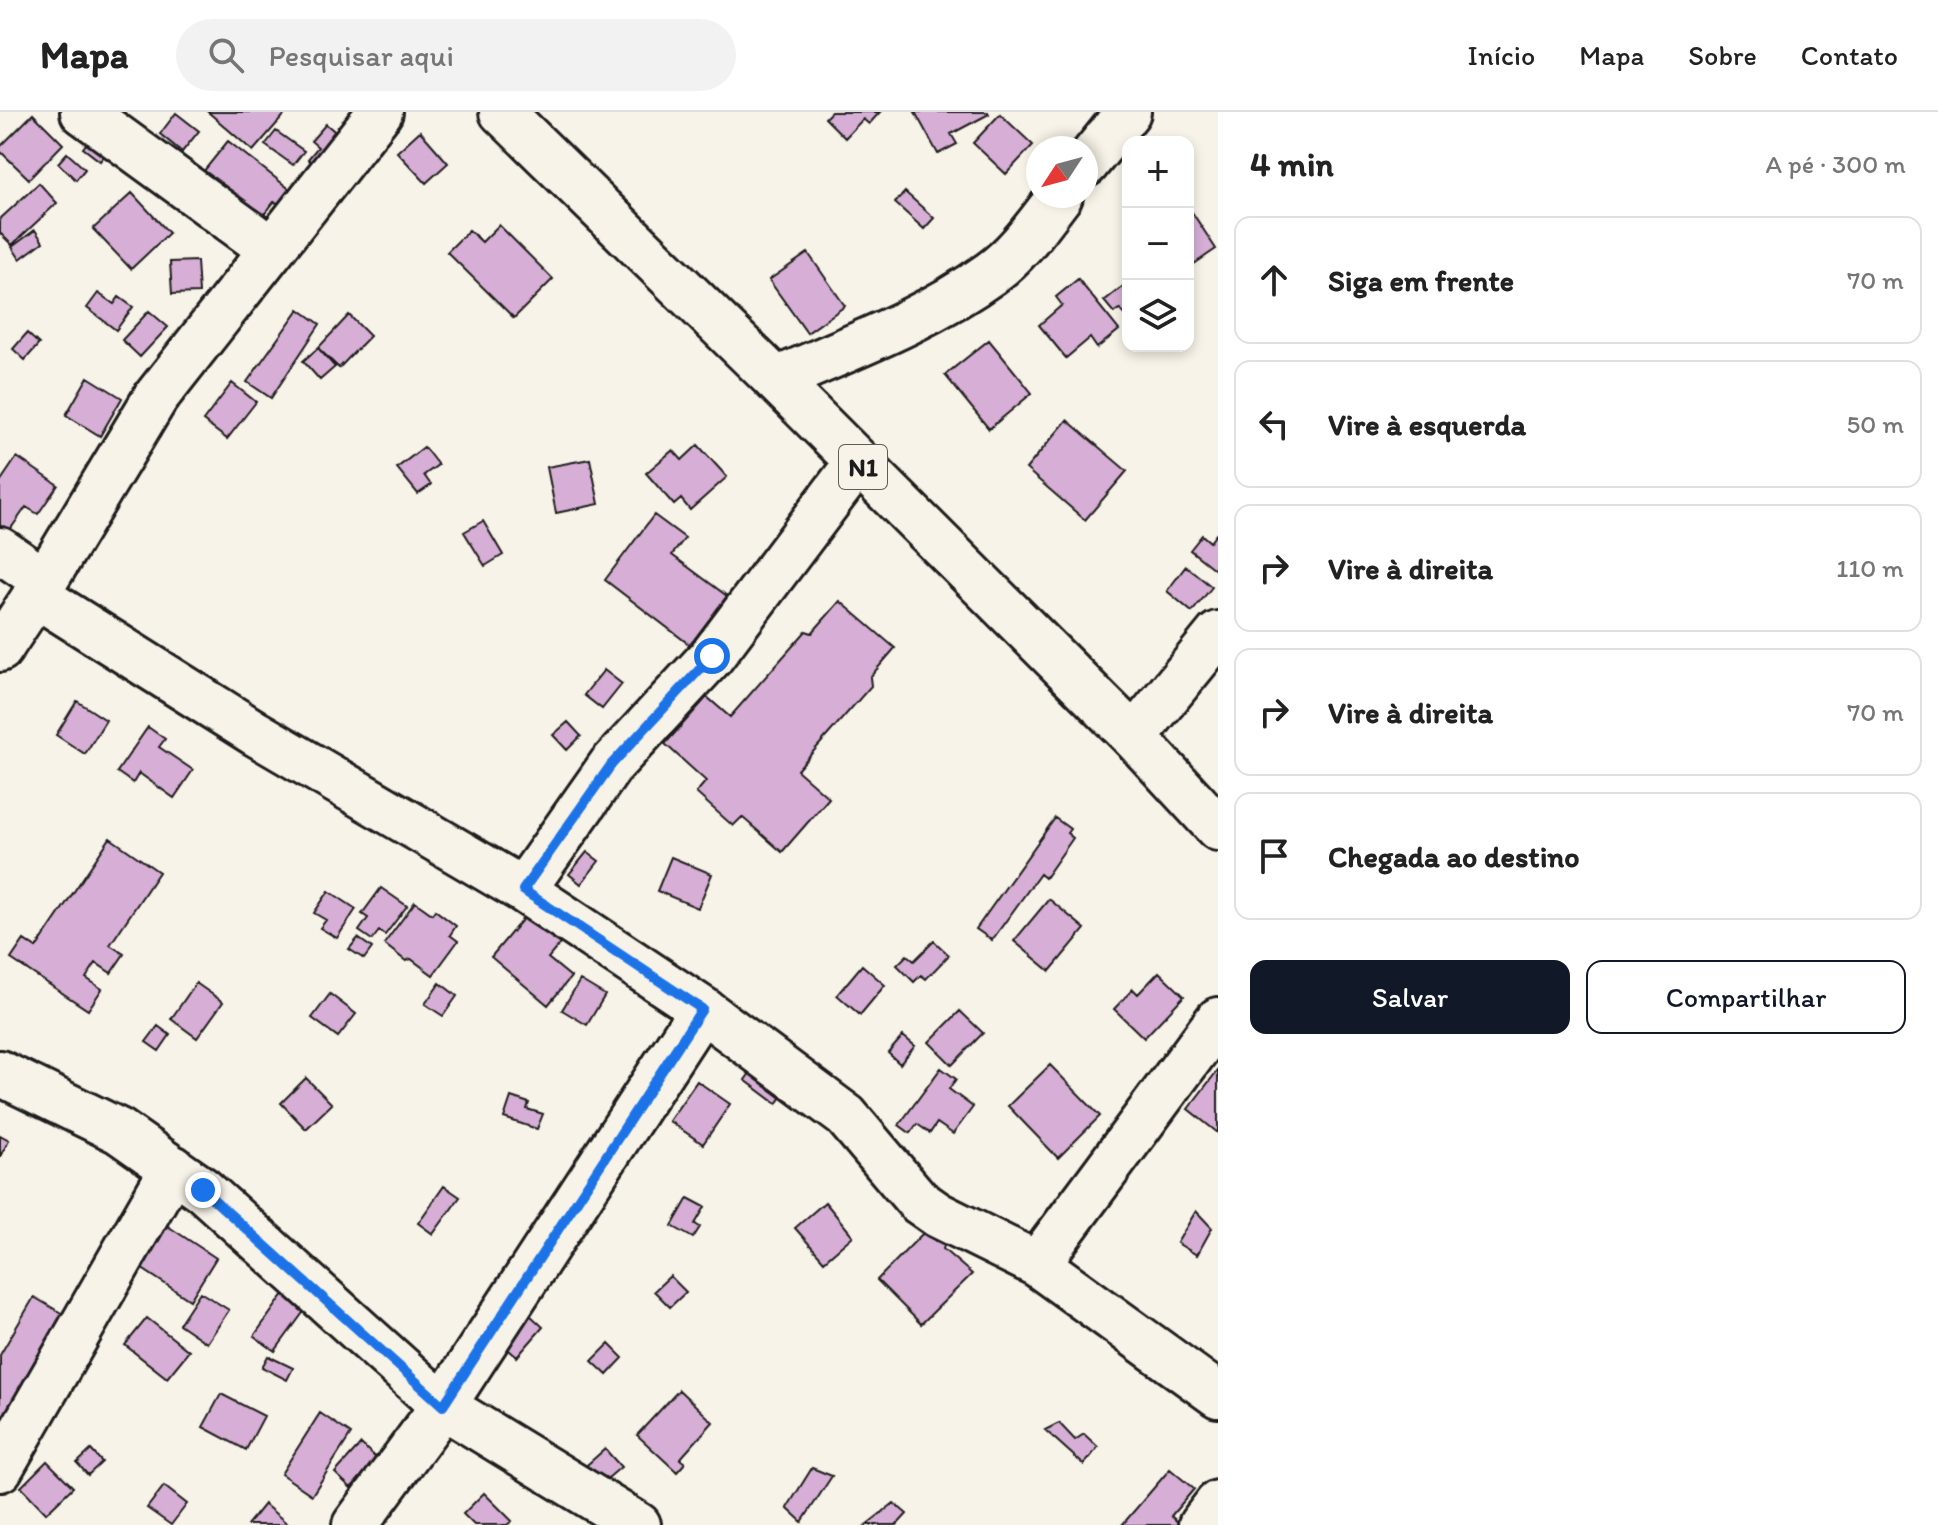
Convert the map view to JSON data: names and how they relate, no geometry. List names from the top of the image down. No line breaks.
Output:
{"streets":{"main road":["N1"]},"north":"bottom left","page":{"header":"Mapa","search":"Pesquisar aqui","nav":["Início","Mapa","Sobre","Contato"],"heading":["4 min","A pé · 300 m"],"map_buttons":["+","−"],"list":[["Siga em frente","70 m"],["Vire à esquerda","50 m"],["Vire à direita","110 m"],["Vire à direita","70 m"],"Chegada ao destino"],"buttons":["Salvar","Compartilhar"]}}
